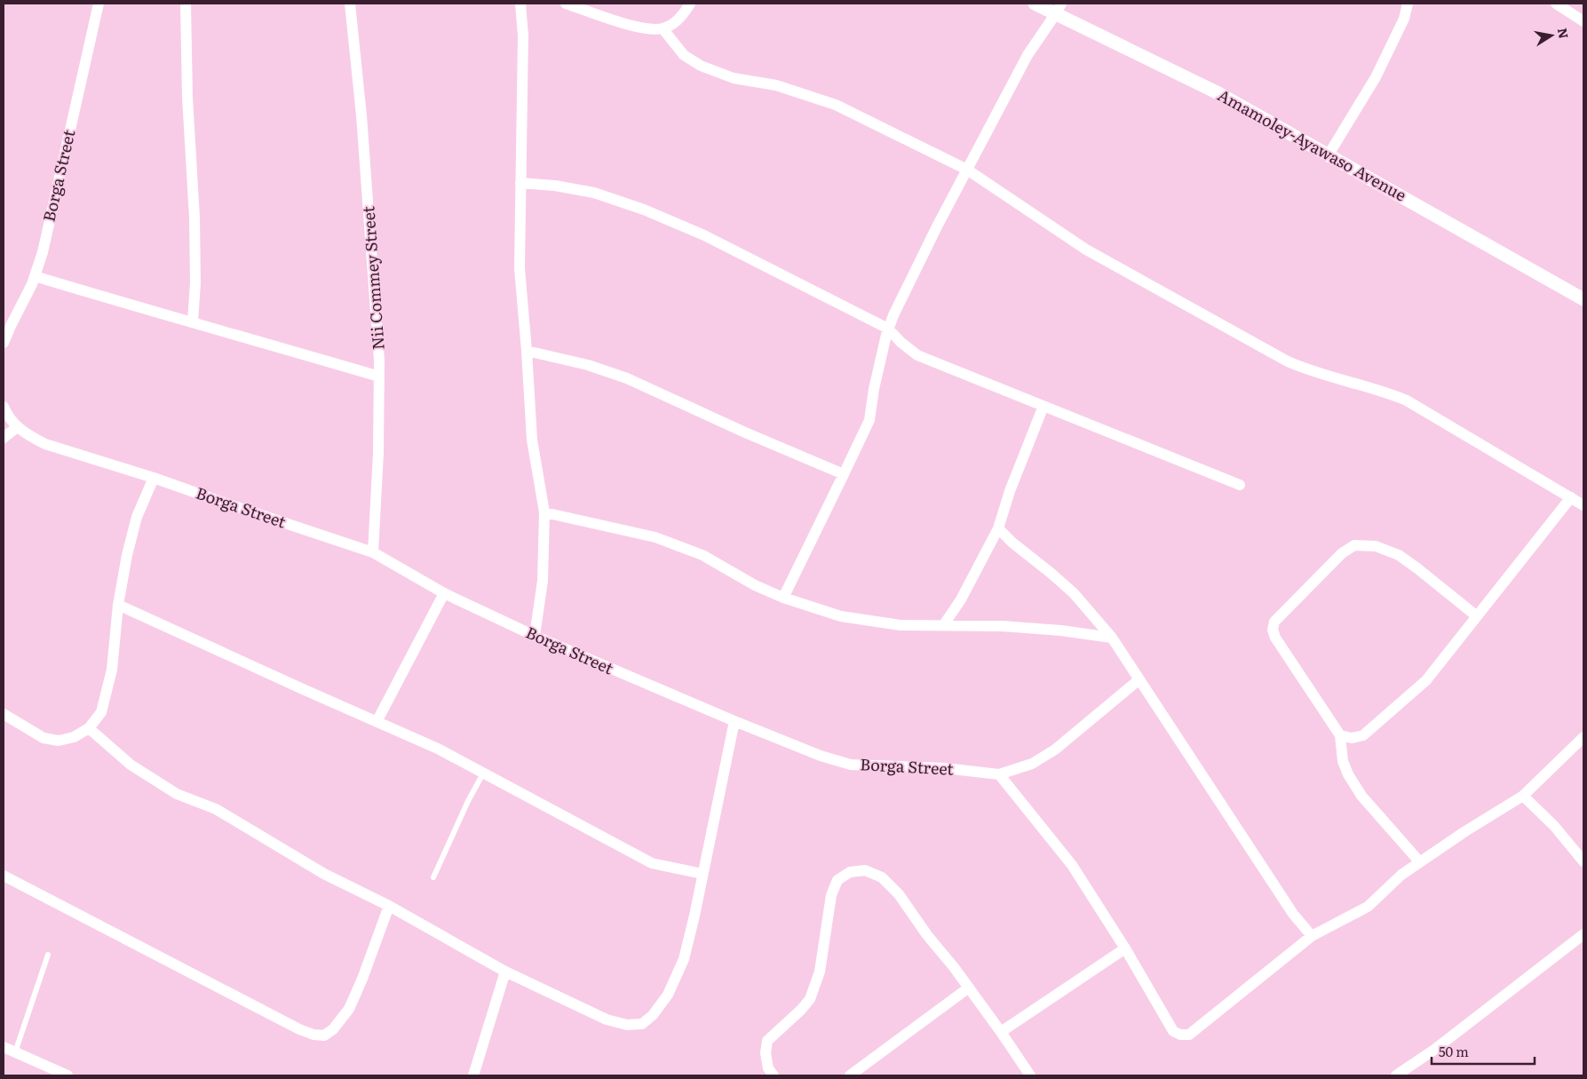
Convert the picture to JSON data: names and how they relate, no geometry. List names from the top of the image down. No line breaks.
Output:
{"streets":{"street":["Amamoley-Ayawaso Avenue","Borga Street","Nii Commey Street"]},"crossings":[["Borga Street","Nii Commey Street"]],"scale_bar":"50 m","north":"right"}
